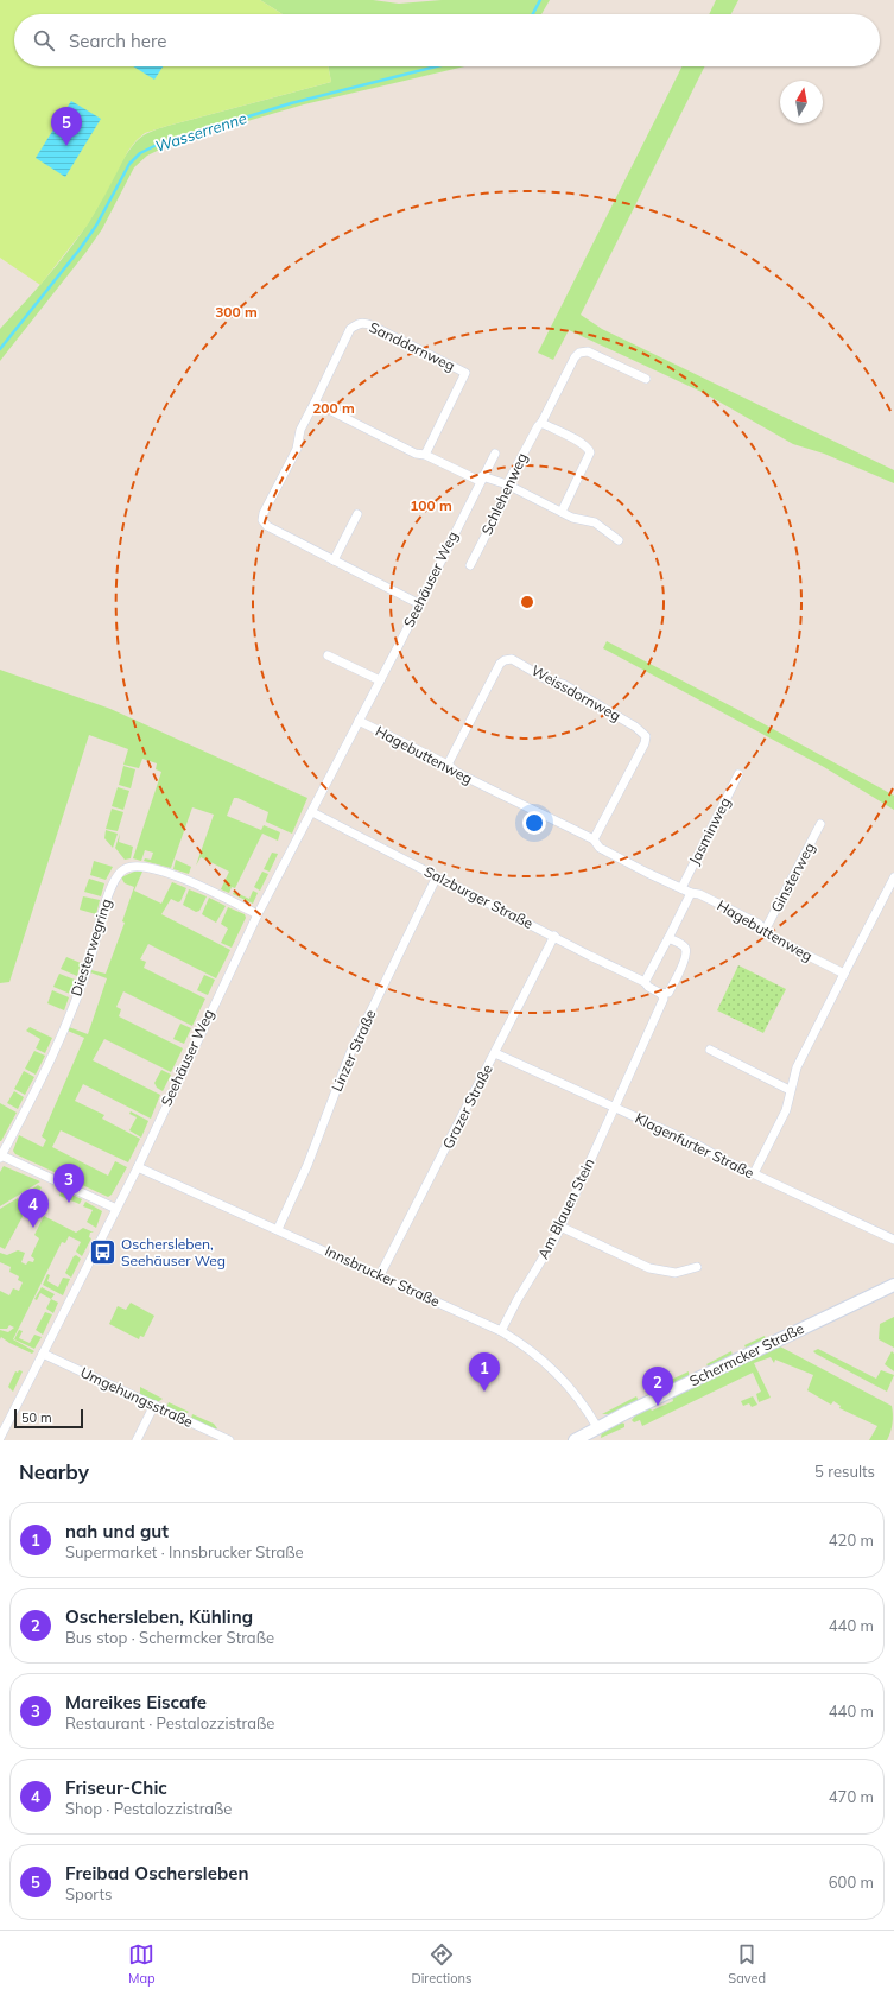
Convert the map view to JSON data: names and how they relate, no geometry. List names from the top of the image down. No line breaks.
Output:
{"streets":{"main road":["Schermcker Straße"],"street":["Sanddornweg","Schlehenweg","Seehäuser Weg","Weissdornweg","Hagebuttenweg","Jasminweg","Ginsterweg","Salzburger Straße","Diesterwegring","Linzer Straße","Grazer Straße","Klagenfurter Straße","Am Blauen Stein","Innsbrucker Straße","Umgehungsstraße"]},"crossings":[["Sanddornweg","Seehäuser Weg"],["Seehäuser Weg","Hagebuttenweg"],["Seehäuser Weg","Salzburger Straße"],["Seehäuser Weg","Diesterwegring"],["Seehäuser Weg","Innsbrucker Straße"],["Seehäuser Weg","Umgehungsstraße"],["Weissdornweg","Hagebuttenweg"],["Hagebuttenweg","Jasminweg"],["Hagebuttenweg","Ginsterweg"],["Salzburger Straße","Linzer Straße"],["Salzburger Straße","Grazer Straße"],["Linzer Straße","Innsbrucker Straße"],["Grazer Straße","Klagenfurter Straße"],["Grazer Straße","Innsbrucker Straße"],["Klagenfurter Straße","Am Blauen Stein"],["Am Blauen Stein","Innsbrucker Straße"],["Innsbrucker Straße","Schermcker Straße"]],"water":["Wasserrenne"],"places":{"bus stop":["Oschersleben, Seehäuser Weg"]},"scale_bar":"50 m","north":"top","page":{"search":"Search here","pins":["5","3","4","1","2"],"scale":"50 m","heading":["Nearby","5 results"],"list":[{"mark":"1","name":"nah und gut","note":"Supermarket · Innsbrucker Straße","value":"420 m"},{"mark":"2","name":"Oschersleben, Kühling","note":"Bus stop · Schermcker Straße","value":"440 m"},{"mark":"3","name":"Mareikes Eiscafe","note":"Restaurant · Pestalozzistraße","value":"440 m"},{"mark":"4","name":"Friseur-Chic","note":"Shop · Pestalozzistraße","value":"470 m"},{"mark":"5","name":"Freibad Oschersleben","note":"Sports","value":"600 m"}],"nav":["Map","Directions","Saved"]},"rings":["300 m","200 m","100 m"]}
